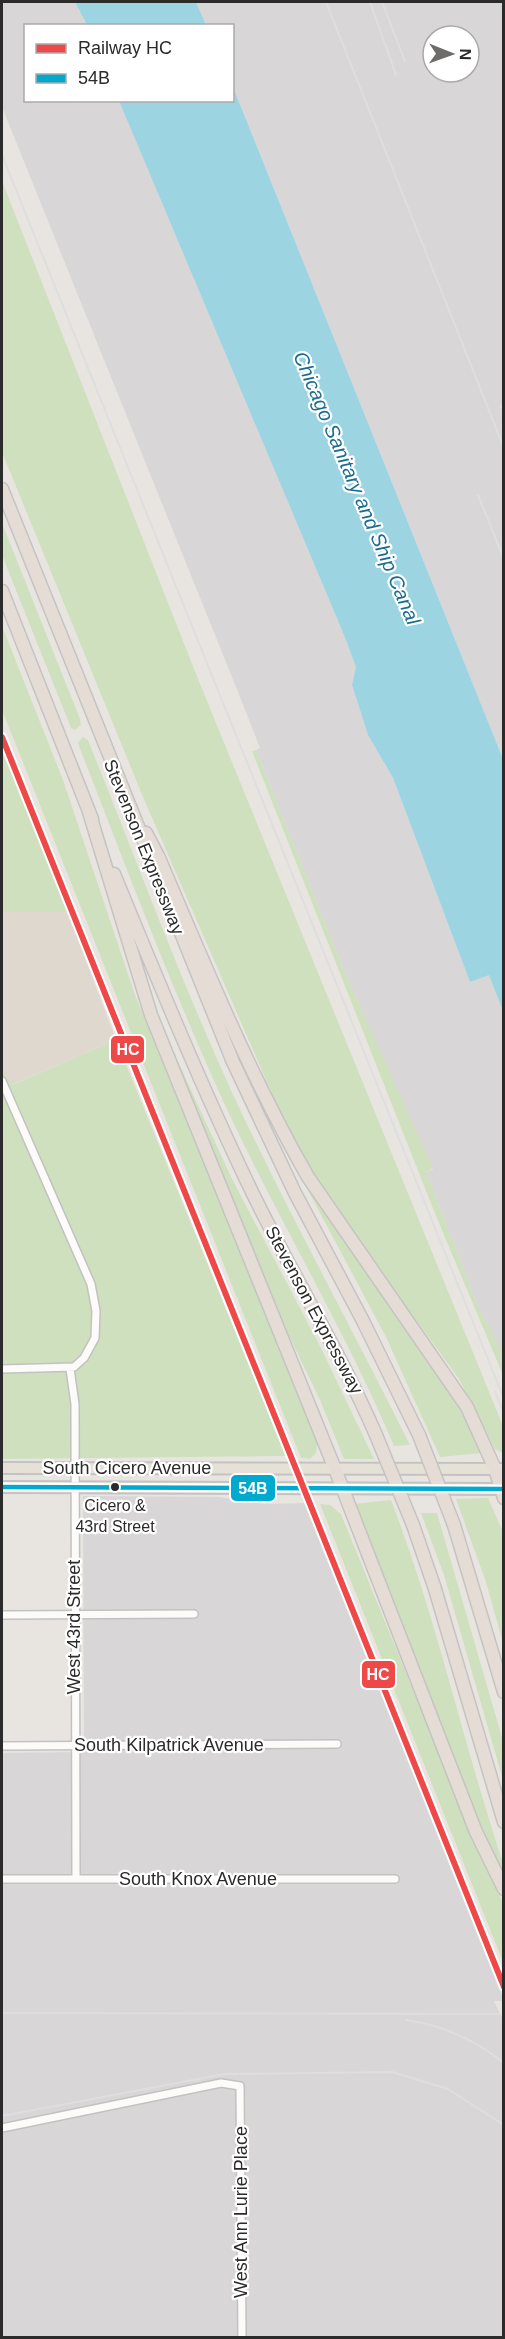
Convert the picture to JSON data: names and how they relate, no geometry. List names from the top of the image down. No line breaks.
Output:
{"streets":{"highway":["Stevenson Expressway"],"main road":["South Cicero Avenue"],"street":["West 43rd Street","South Kilpatrick Avenue","South Knox Avenue","West Ann Lurie Place"]},"crossings":[["South Cicero Avenue","West 43rd Street"],["West 43rd Street","South Kilpatrick Avenue"],["West 43rd Street","South Knox Avenue"]],"water":["Chicago Sanitary and Ship Canal"],"places":["Cicero & 43rd Street"],"lines":["rail line HC","transit line 54B"],"legend":["Railway HC","54B"],"north":"right"}
